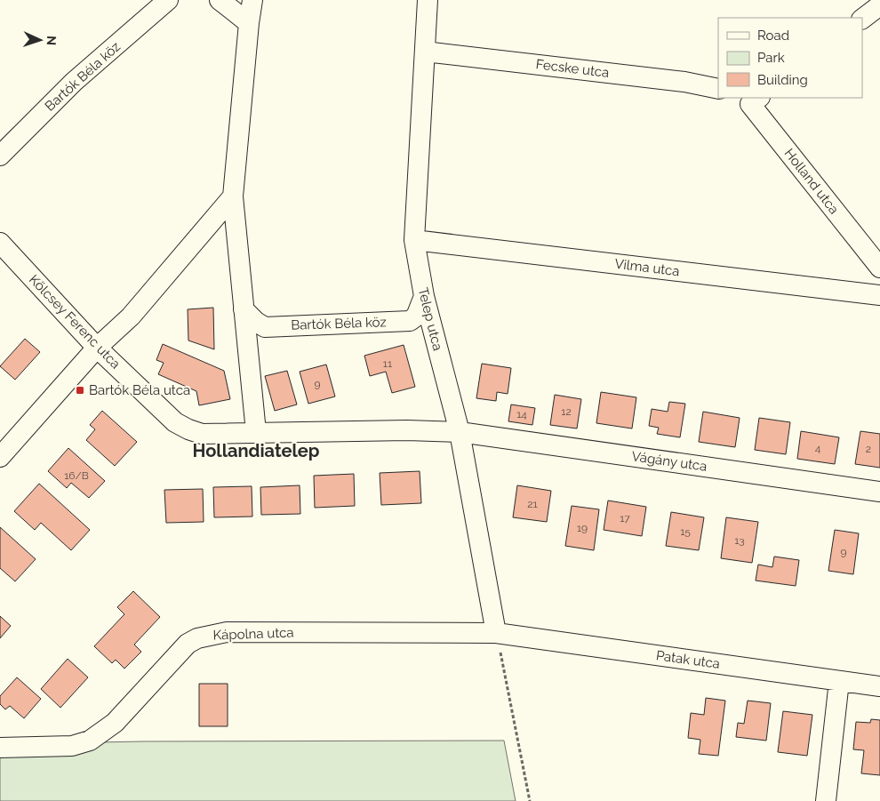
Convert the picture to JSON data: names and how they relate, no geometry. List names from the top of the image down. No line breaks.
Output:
{"streets":{"street":["Fecske utca","Bartók Béla köz","Holland utca","Vilma utca","Telep utca","Kölcsey Ferenc utca","Vágány utca","Kápolna utca","Patak utca"]},"crossings":[["Fecske utca","Telep utca"],["Bartók Béla köz","Telep utca"],["Vilma utca","Telep utca"],["Telep utca","Kölcsey Ferenc utca"],["Telep utca","Vágány utca"],["Telep utca","Kápolna utca"],["Telep utca","Patak utca"],["Kölcsey Ferenc utca","Vágány utca"],["Kápolna utca","Patak utca"]],"districts":["Hollandiatelep"],"places":{"transit":["Bartók Béla utca"]},"house_numbers":["11","9","12","14","4","2","16/B","21","17","19","15","13","9"],"legend":["Road","Park","Building"],"north":"right"}
